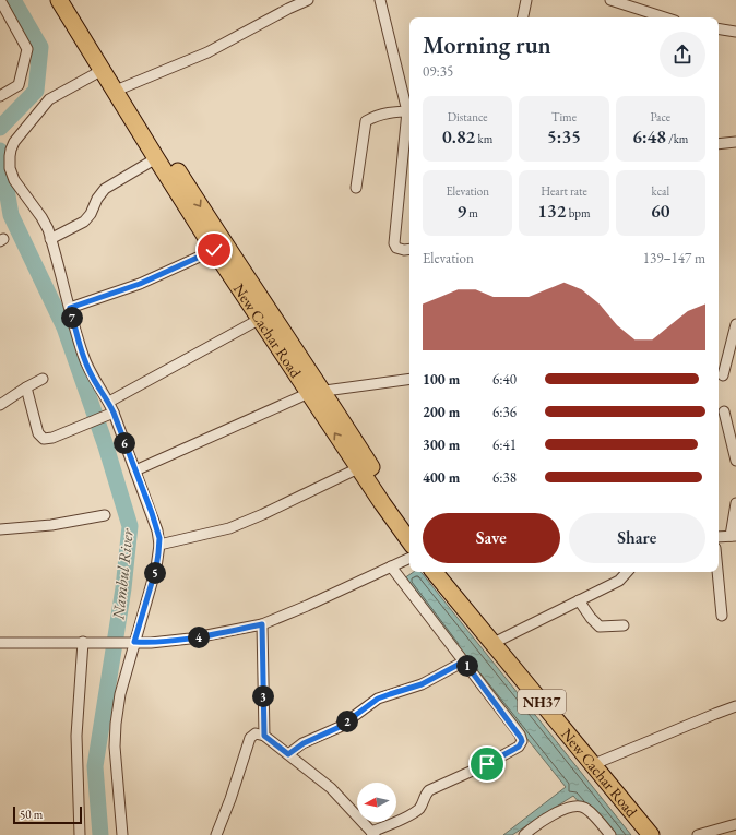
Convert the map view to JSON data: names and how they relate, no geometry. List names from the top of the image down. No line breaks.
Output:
{"streets":{"highway":["New Cachar Road","NH37"]},"water":["Nambul River"],"scale_bar":"50 m","north":"left","page":{"heading":["Morning run","09:35"],"stats":[["Distance","0.82 km"],["Time","5:35"],["Pace","6:48 /km"],["Elevation","9 m"],["Heart rate","132 bpm"],["kcal","60"]],"chart":["Elevation","139–147 m"],"pins":["7","6","5","4","1","3","2"],"list":[{"name":"100 m","note":"6:40"},{"name":"200 m","note":"6:36"},{"name":"300 m","note":"6:41"},{"name":"400 m","note":"6:38"}],"buttons":["Save","Share"],"scale":"50 m"}}
